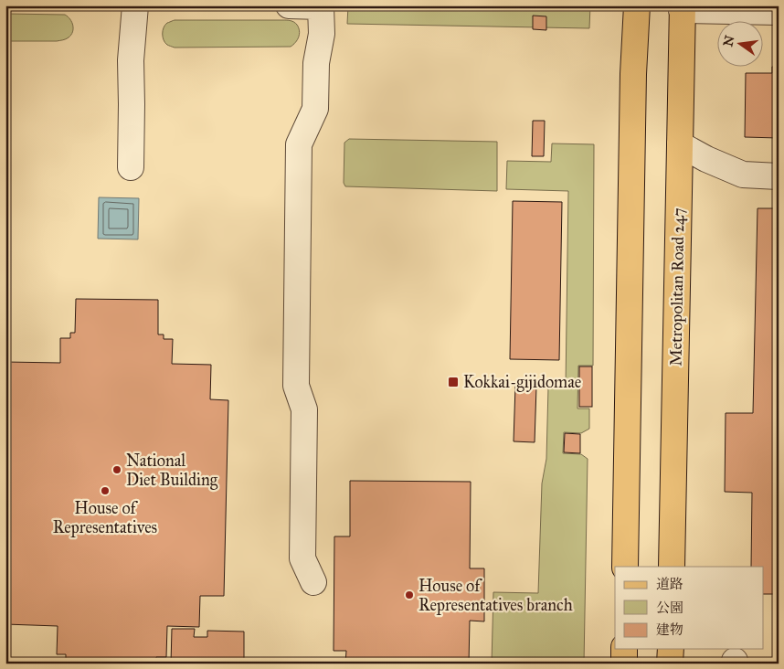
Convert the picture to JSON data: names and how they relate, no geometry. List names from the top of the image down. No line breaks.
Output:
{"streets":{"main road":["Metropolitan Road 247"]},"places":{"transit":["Kokkai-gijidomae"],"other":["National Diet Building","House of Representatives","House of Representatives branch"]},"legend":["道路","公園","建物"],"north":"left"}
